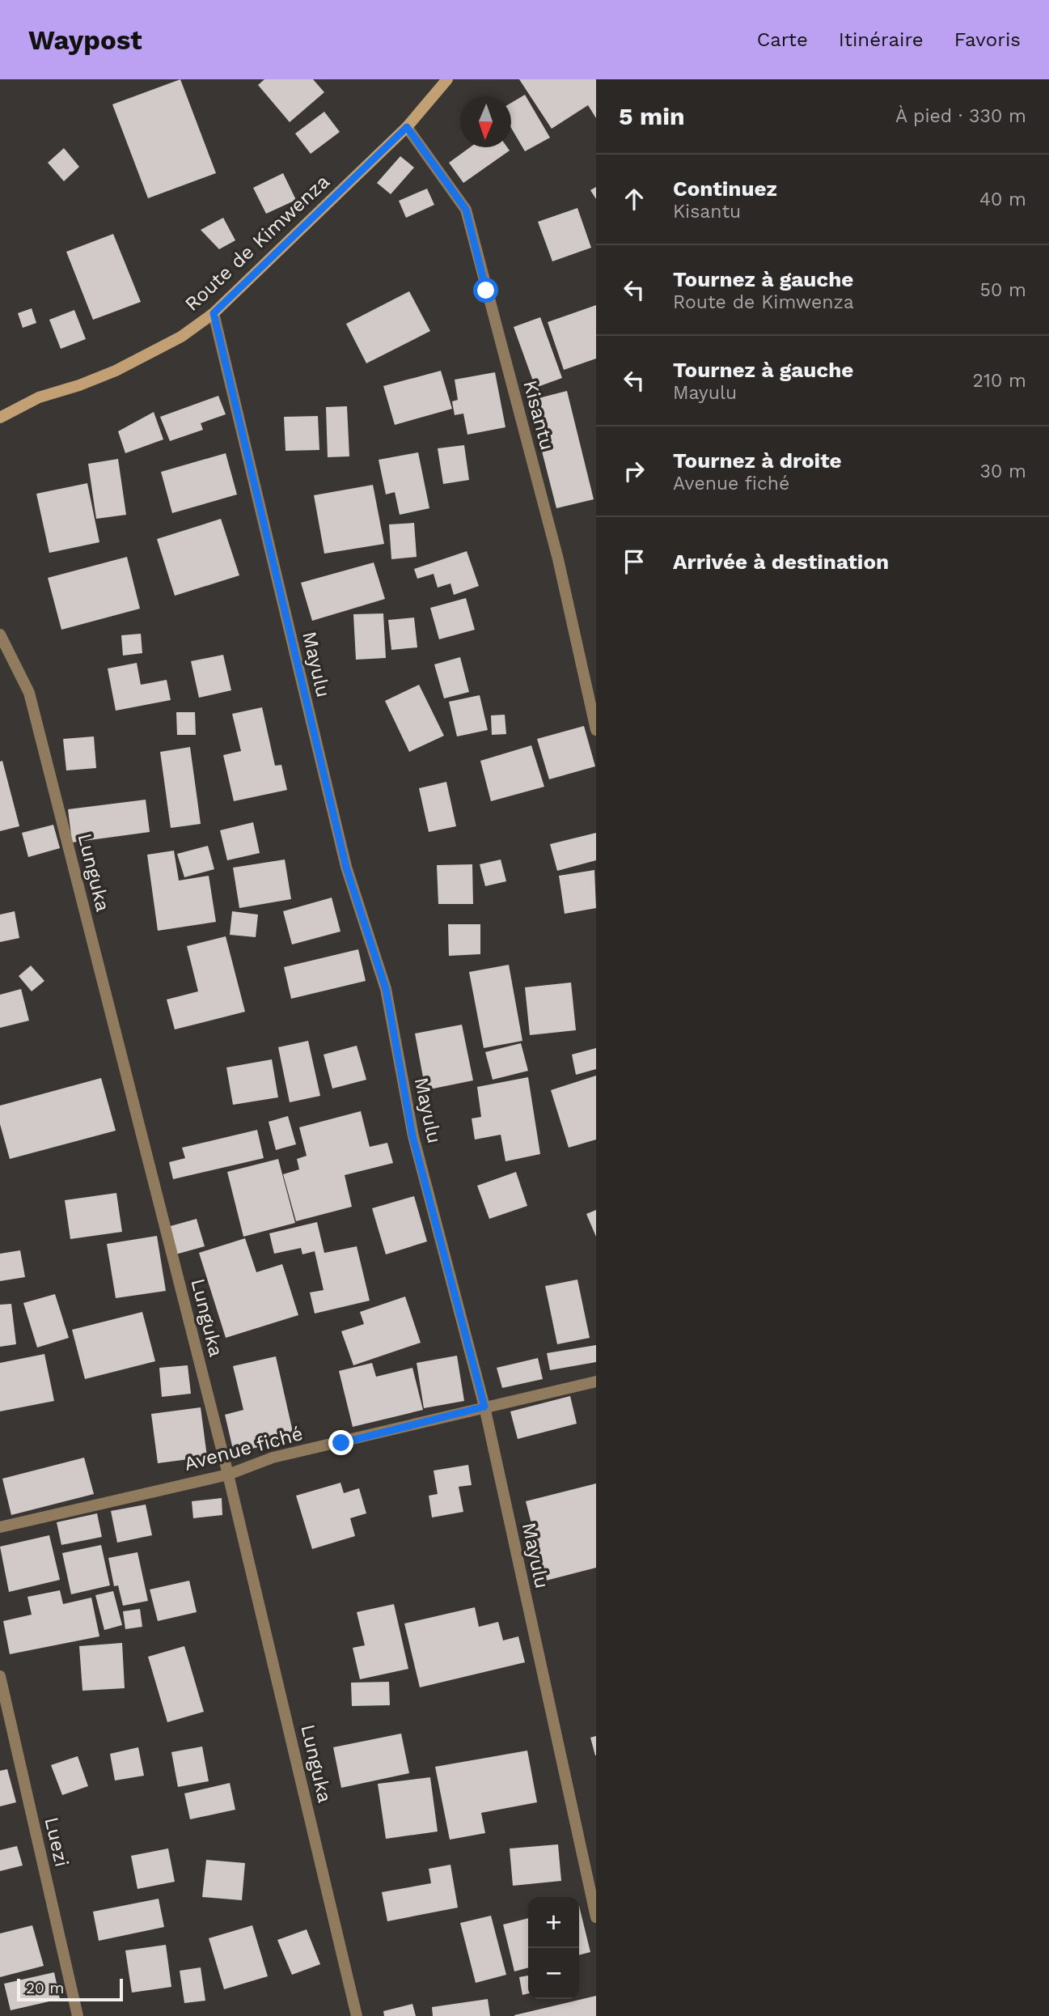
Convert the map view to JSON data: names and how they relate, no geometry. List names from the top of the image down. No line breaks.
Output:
{"streets":{"street":["Route de Kimwenza","Kisantu","Mayulu","Lunguka","Avenue fiché","Luezi"]},"crossings":[["Route de Kimwenza","Kisantu"],["Route de Kimwenza","Mayulu"],["Mayulu","Avenue fiché"],["Lunguka","Avenue fiché"]],"scale_bar":"20 m","north":"bottom","page":{"header":"Waypost","nav":["Carte","Itinéraire","Favoris"],"heading":["5 min","À pied · 330 m"],"list":[["Continuez","Kisantu","40 m"],["Tournez à gauche","Route de Kimwenza","50 m"],["Tournez à gauche","Mayulu","210 m"],["Tournez à droite","Avenue fiché","30 m"],"Arrivée à destination"],"map_buttons":["+","−"],"scale":"20 m"}}
